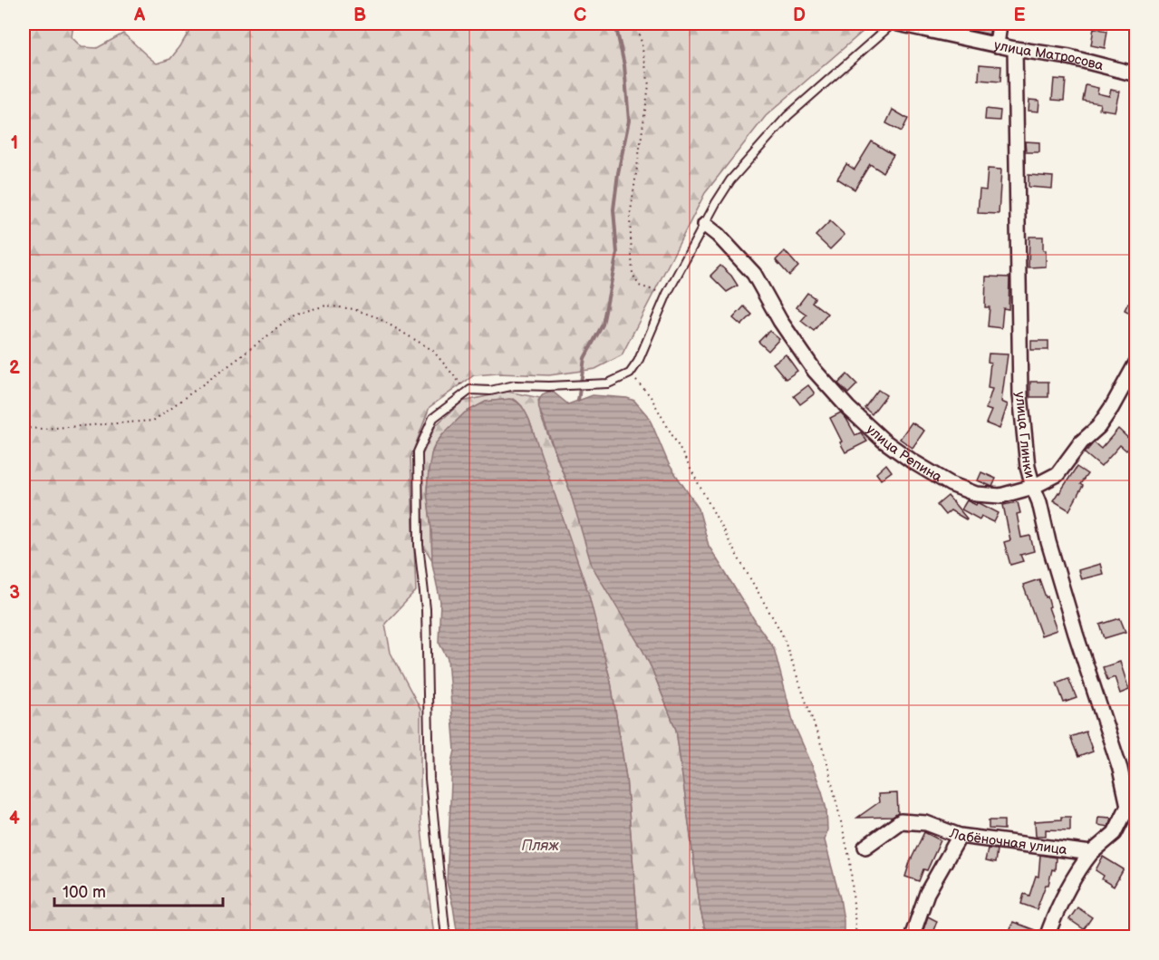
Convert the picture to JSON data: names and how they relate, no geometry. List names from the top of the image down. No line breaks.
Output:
{"streets":{"street":["улица Матросова","улица Глинки","улица Репина","Лабёночная улица"]},"crossings":[["улица Матросова","улица Глинки"],["улица Глинки","улица Репина"]],"water":["Пляж"],"scale_bar":"100 m","grid":{"columns":["A","B","C","D","E"],"rows":["1","2","3","4"]}}
